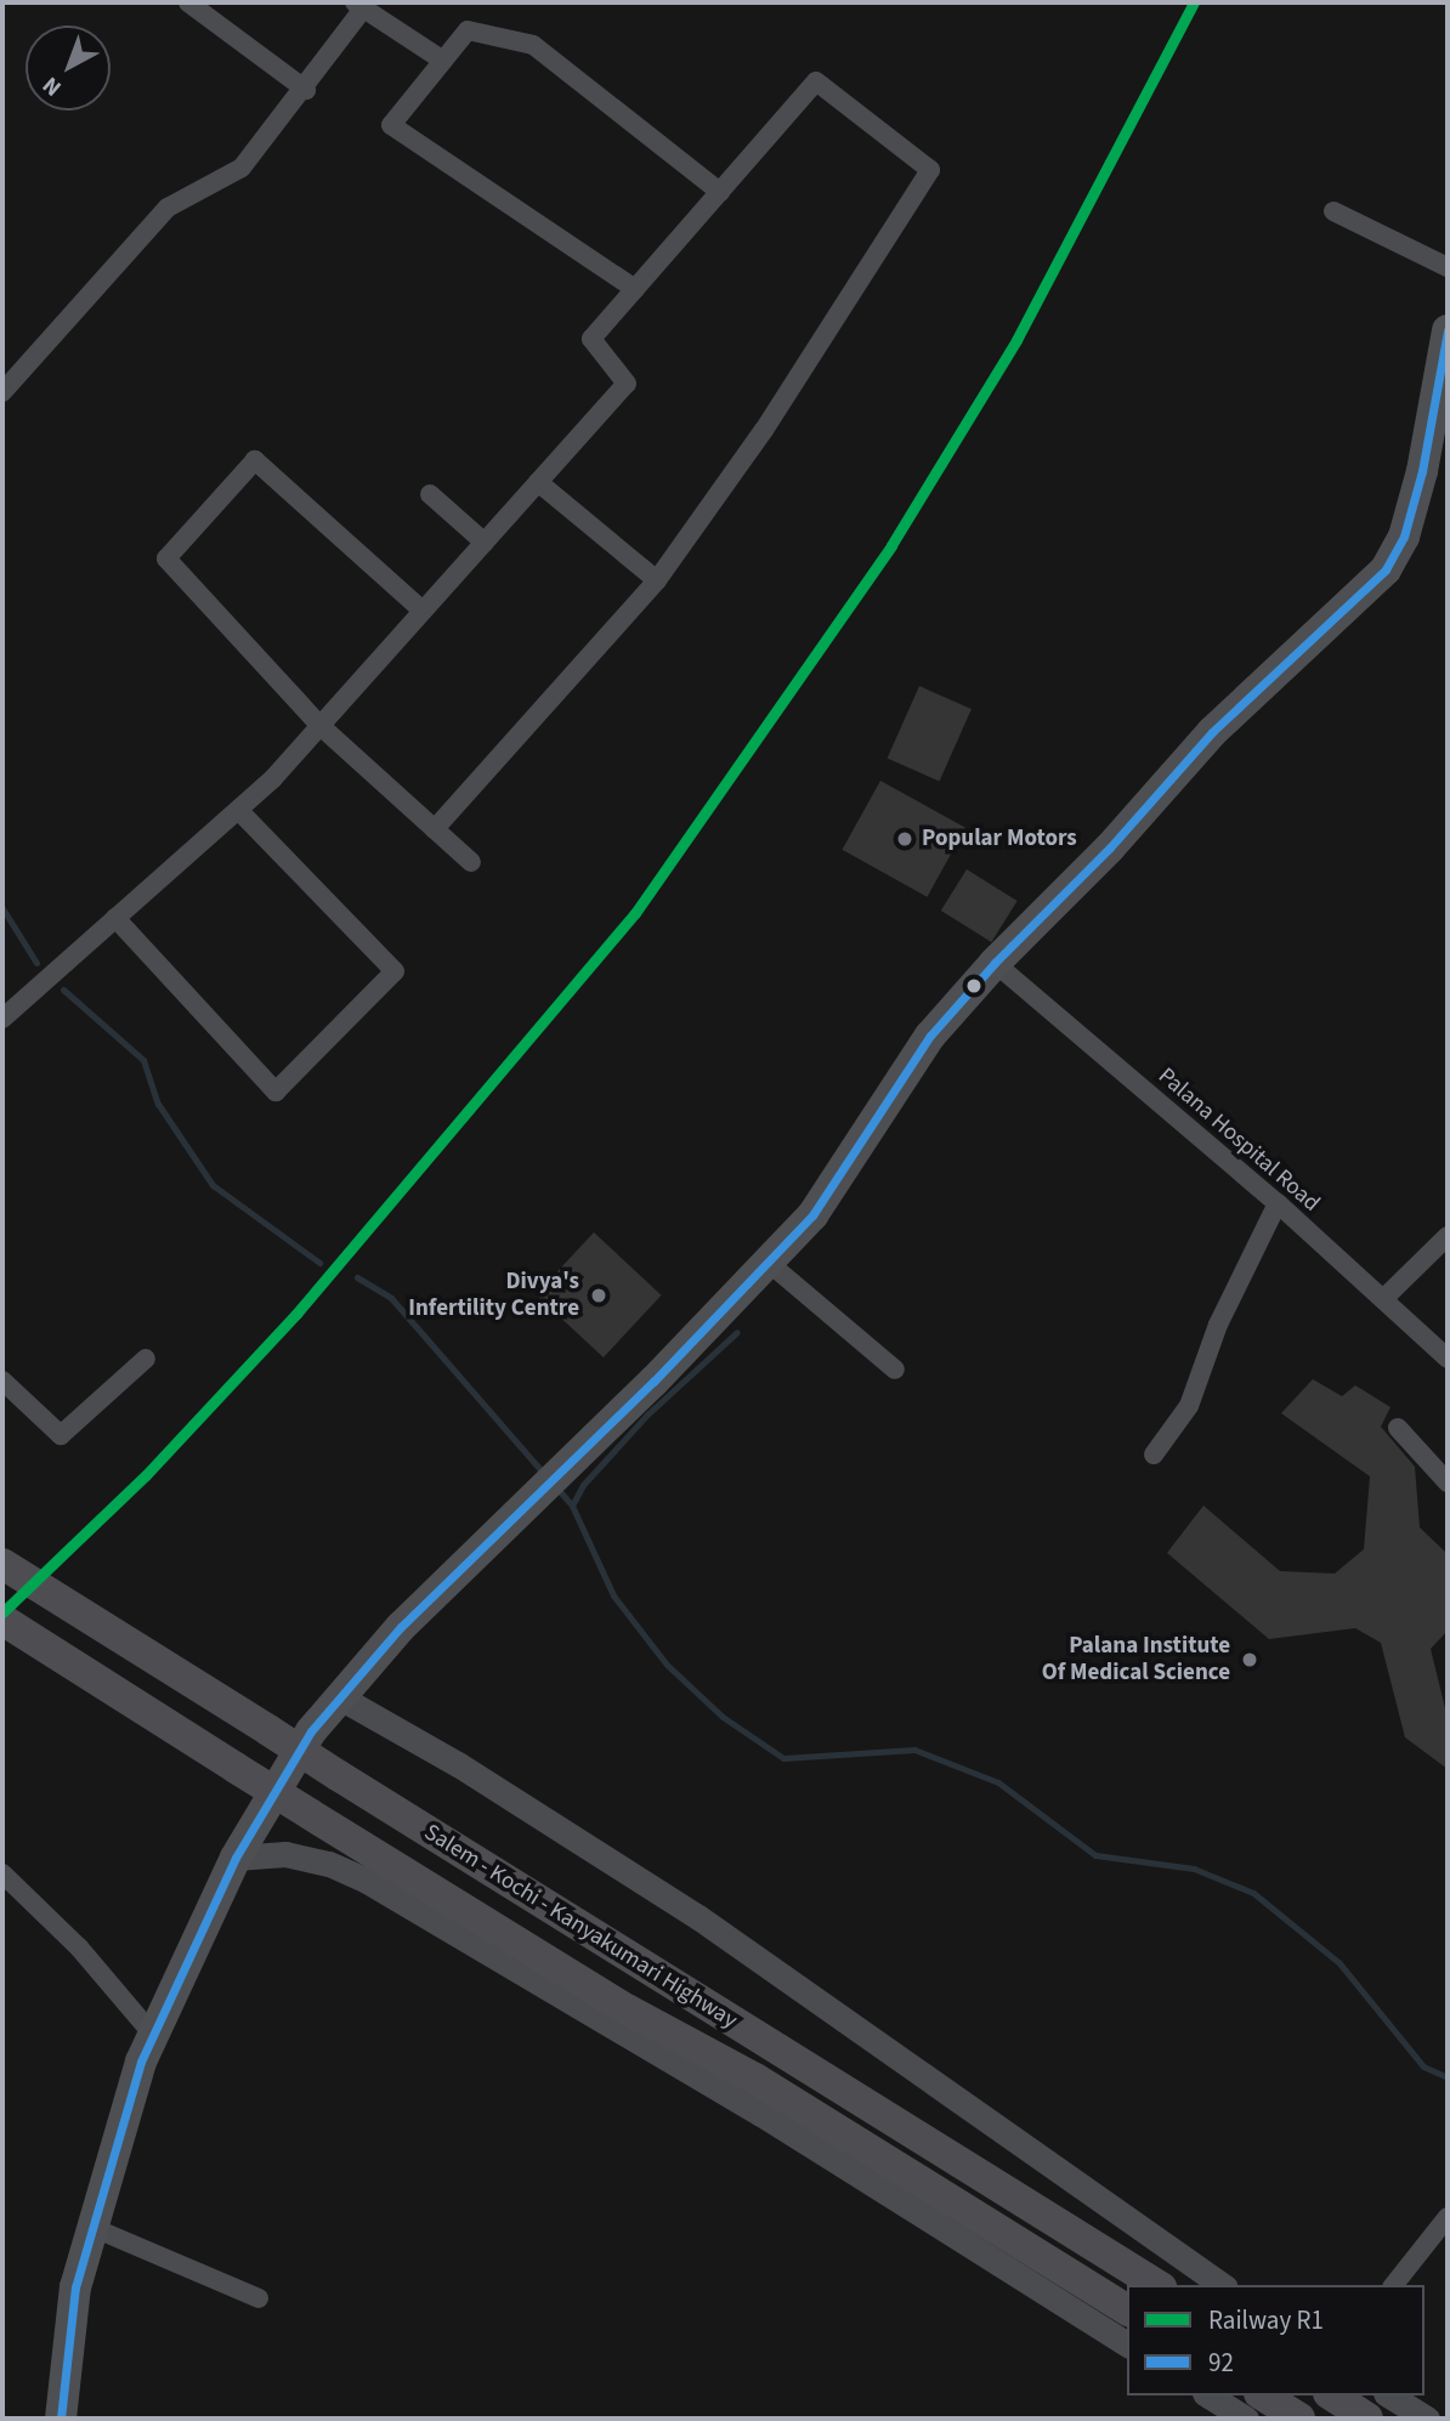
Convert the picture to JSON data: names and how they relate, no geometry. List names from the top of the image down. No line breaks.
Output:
{"streets":{"highway":["Salem - Kochi - Kanyakumari Highway"],"street":["Palana Hospital Road"]},"places":["Popular Motors","Divya's Infertility Centre","Palana Institute Of Medical Science"],"lines":["rail line R1","transit line 92"],"legend":["Railway R1","92"],"north":"bottom left"}
